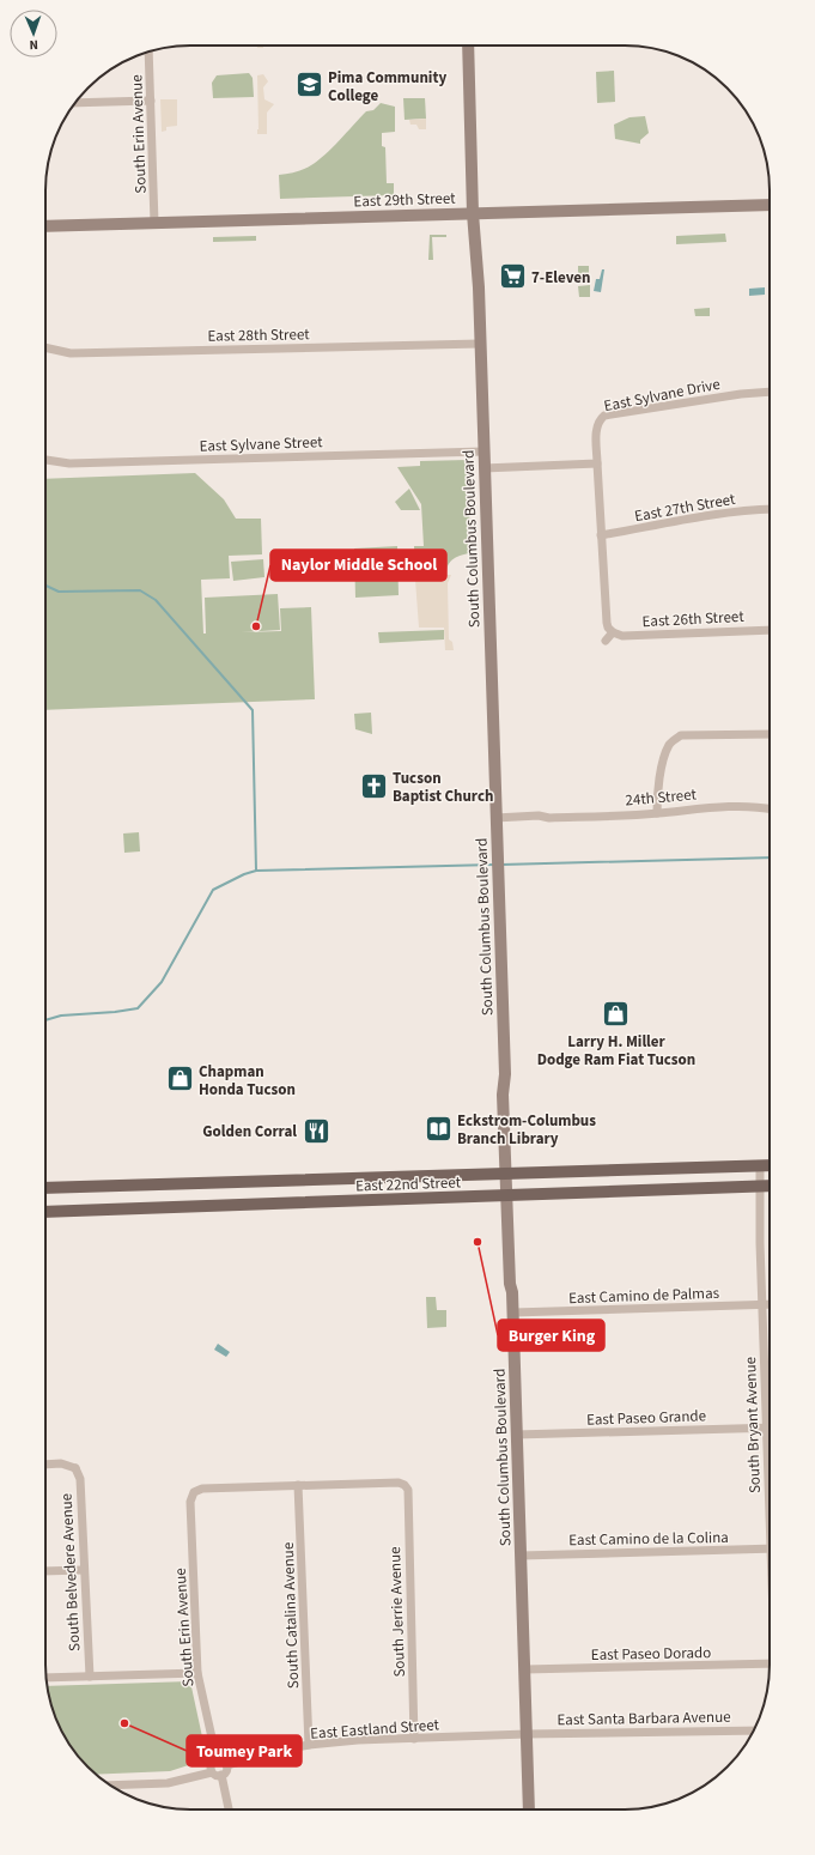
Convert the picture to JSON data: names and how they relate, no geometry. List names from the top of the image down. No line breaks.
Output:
{"streets":{"main road":["East 22nd Street"],"street":["South Erin Avenue","East 29th Street","East 28th Street","East Sylvane Drive","East Sylvane Street","East 27th Street","South Columbus Boulevard","East 26th Street","24th Street","East Camino de Palmas","East Paseo Grande","South Bryant Avenue","East Camino de la Colina","South Belvedere Avenue","South Jerrie Avenue","South Catalina Avenue","East Paseo Dorado","East Santa Barbara Avenue","East Eastland Street"]},"crossings":[["South Erin Avenue","East 29th Street"],["South Erin Avenue","South Jerrie Avenue"],["South Erin Avenue","South Catalina Avenue"],["South Erin Avenue","East Eastland Street"],["East 29th Street","South Columbus Boulevard"],["East 28th Street","South Columbus Boulevard"],["East Sylvane Drive","East 27th Street"],["East Sylvane Drive","East 26th Street"],["East Sylvane Street","South Columbus Boulevard"],["South Columbus Boulevard","24th Street"],["South Columbus Boulevard","East 22nd Street"],["South Columbus Boulevard","East Camino de Palmas"],["South Columbus Boulevard","East Paseo Grande"],["South Columbus Boulevard","East Camino de la Colina"],["South Columbus Boulevard","East Paseo Dorado"],["South Columbus Boulevard","East Santa Barbara Avenue"],["South Columbus Boulevard","East Eastland Street"],["East 22nd Street","South Bryant Avenue"],["East Camino de Palmas","South Bryant Avenue"],["East Paseo Grande","South Bryant Avenue"],["South Jerrie Avenue","South Catalina Avenue"],["South Jerrie Avenue","East Eastland Street"],["South Catalina Avenue","East Eastland Street"],["East Santa Barbara Avenue","East Eastland Street"]],"places":{"school or university":["Pima Community College"],"supermarket":["7-Eleven"],"other":["Naylor Middle School","Burger King","Toumey Park"],"church":["Tucson Baptist Church"],"shop":["Larry H. Miller Dodge Ram Fiat Tucson","Chapman Honda Tucson"],"library":["Eckstrom-Columbus Branch Library"],"restaurant":["Golden Corral"]},"north":"bottom"}
